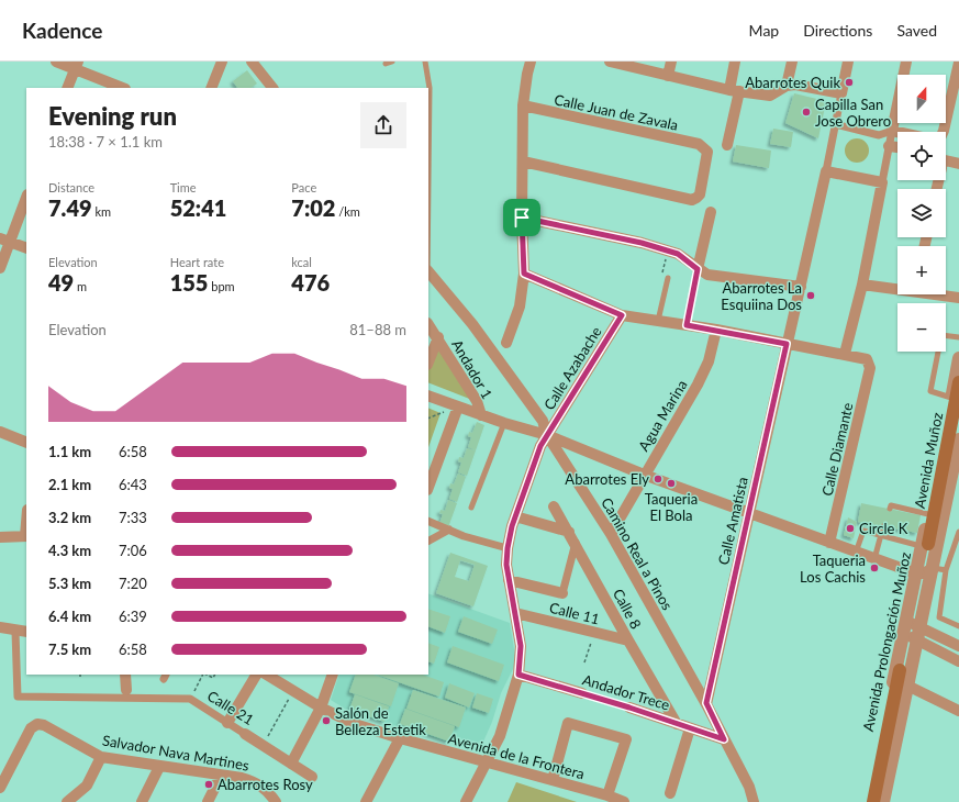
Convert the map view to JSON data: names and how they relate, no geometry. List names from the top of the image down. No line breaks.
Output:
{"streets":{"main road":["Avenida Muñoz"],"street":["Calle Juan de Zavala","Calle Azabache","Andador 1","Agua Marina","Calle Diamante","Calle Amatista","Camino Real a Pinos","Calle 8","Calle 11","Avenida Prolongación Muñoz","Andador Trece","Calle 21","Salvador Nava Martines","Avenida de la Frontera"]},"crossings":[["Calle Azabache","Camino Real a Pinos"],["Calle Azabache","Calle 11"],["Calle Azabache","Andador Trece"],["Calle Azabache","Avenida de la Frontera"],["Agua Marina","Camino Real a Pinos"],["Avenida Muñoz","Avenida Prolongación Muñoz"],["Calle Amatista","Camino Real a Pinos"],["Camino Real a Pinos","Andador Trece"],["Calle 8","Calle 11"],["Calle 8","Andador Trece"]],"places":["Abarrotes Quik","Capilla San Jose Obrero","Abarrotes La Esquiina Dos","Abarrotes Ely","Taqueria El Bola","Circle K","Taqueria Los Cachis","Salón de Belleza Estetik","Abarrotes Rosy"],"north":"top","page":{"header":"Kadence","nav":["Map","Directions","Saved"],"map_buttons":["+","−"],"heading":["Evening run","18:38 · 7 × 1.1 km"],"stats":[["Distance","7.49 km"],["Time","52:41"],["Pace","7:02 /km"],["Elevation","49 m"],["Heart rate","155 bpm"],["kcal","476"]],"chart":["Elevation","81–88 m"],"list":[{"name":"1.1 km","note":"6:58"},{"name":"2.1 km","note":"6:43"},{"name":"3.2 km","note":"7:33"},{"name":"4.3 km","note":"7:06"},{"name":"5.3 km","note":"7:20"},{"name":"6.4 km","note":"6:39"},{"name":"7.5 km","note":"6:58"}]}}
